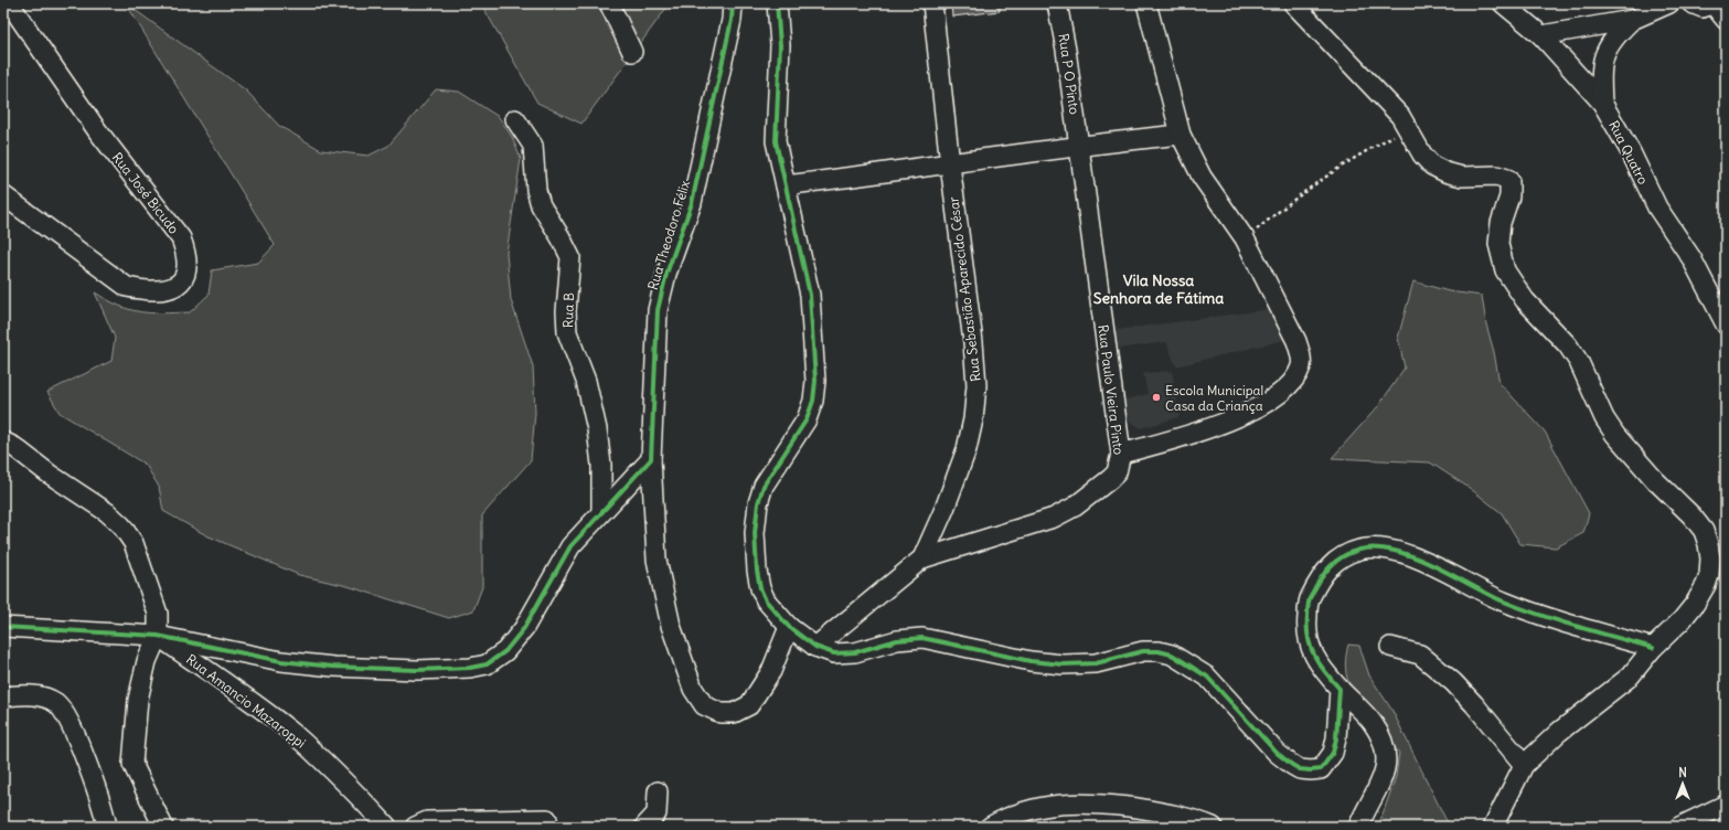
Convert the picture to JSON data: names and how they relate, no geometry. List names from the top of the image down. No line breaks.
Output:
{"streets":{"street":["Rua P O Pinto","Rua Quatro","Rua José Bicudo","Rua Theodoro Félix","Rua Sebastião Aparecido César","Rua B","Rua Paulo Vieira Pinto","Rua Amancio Mazaroppi"]},"crossings":[["Rua P O Pinto","Rua Paulo Vieira Pinto"],["Rua Sebastião Aparecido César","Rua Paulo Vieira Pinto"]],"districts":["Vila Nossa Senhora de Fátima"],"places":["Escola Municipal Casa da Criança"],"north":"top"}
